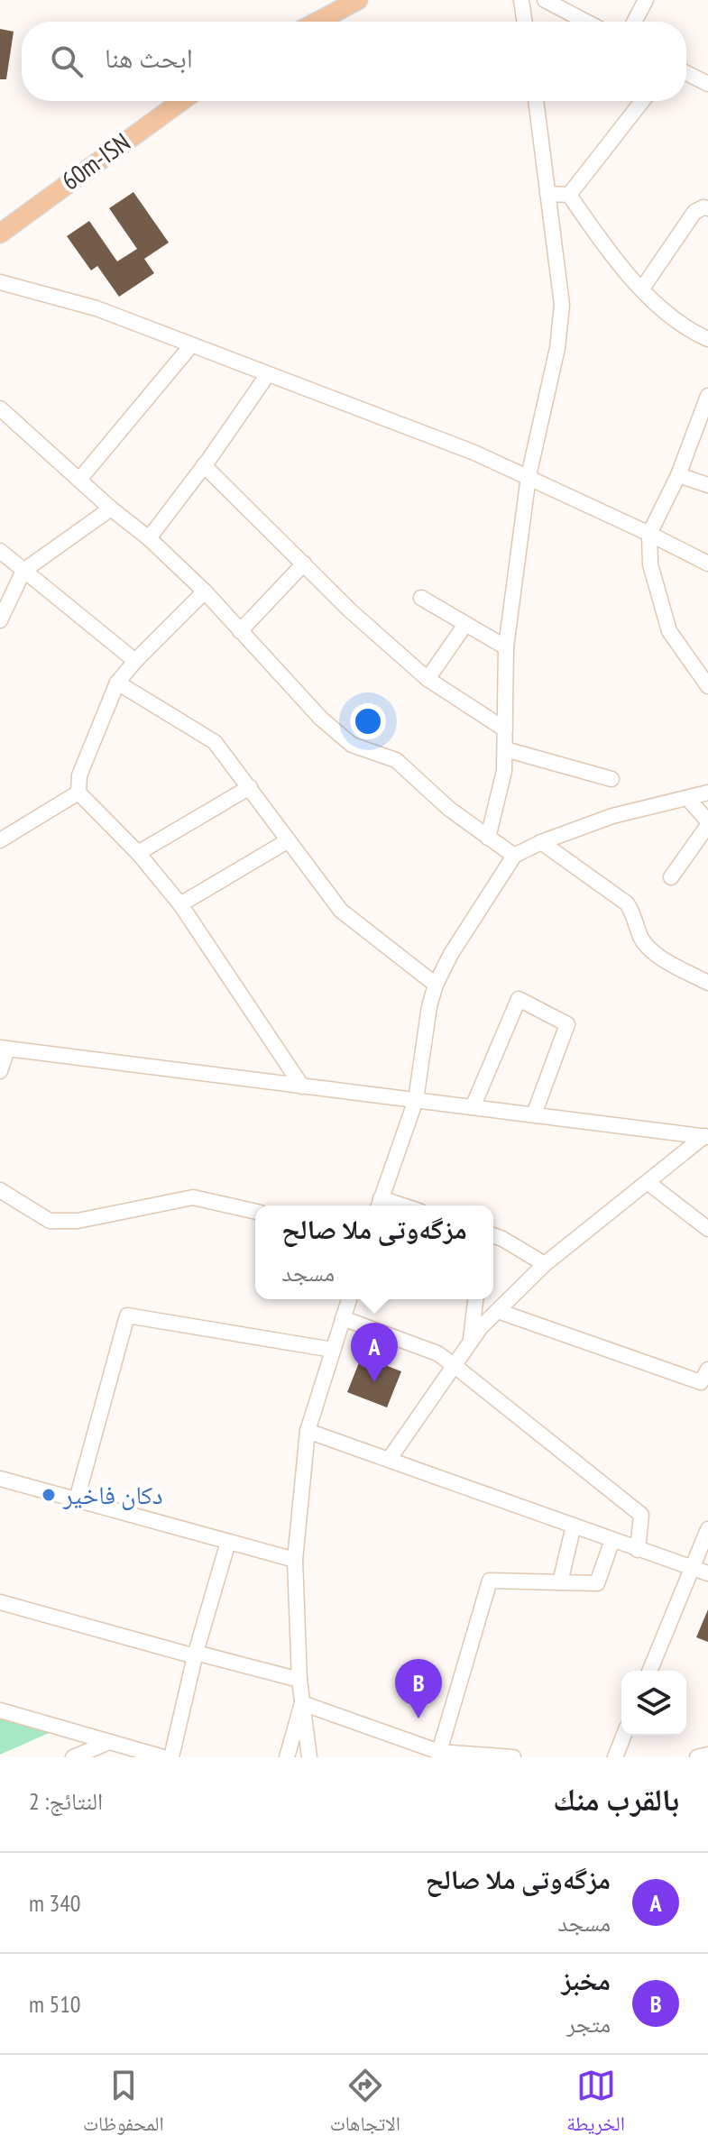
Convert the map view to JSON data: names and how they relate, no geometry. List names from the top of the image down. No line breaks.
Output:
{"streets":{"main road":["60m-ISN"]},"places":["دكان فاخیر"],"page":{"search":"ابحث هنا","popup":["مزگه‌وتی ملا صالح","مسجد"],"pins":["A","B"],"heading":["بالقرب منك","النتائج: 2"],"list":[{"mark":"A","name":"مزگه‌وتی ملا صالح","note":"مسجد","value":"340 m"},{"mark":"B","name":"مخبز","note":"متجر","value":"510 m"}],"nav":["الخريطة","الاتجاهات","المحفوظات"]}}
